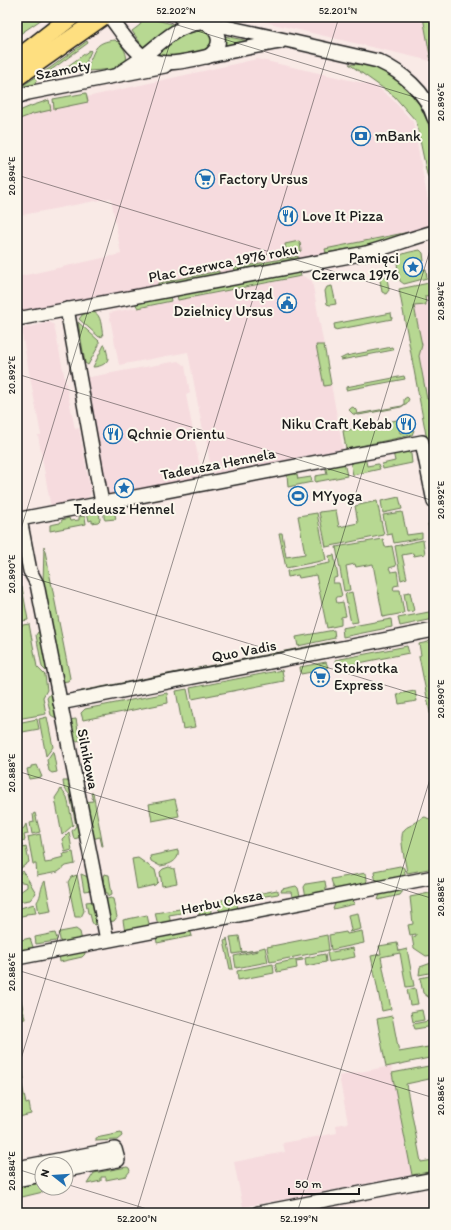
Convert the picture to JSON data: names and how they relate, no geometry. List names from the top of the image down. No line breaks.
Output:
{"streets":{"street":["Szamoty","Plac Czerwca 1976 roku","Tadeusza Hennela","Quo Vadis","Silnikowa","Herbu Oksza"]},"crossings":[["Tadeusza Hennela","Silnikowa"],["Quo Vadis","Silnikowa"],["Silnikowa","Herbu Oksza"]],"places":{"bank":["mBank"],"supermarket":["Factory Ursus","Stokrotka Express"],"restaurant":["Love It Pizza","Niku Craft Kebab","Qchnie Orientu"],"place":["Pamięci Czerwca 1976","Tadeusz Hennel"],"public building":["Urząd Dzielnicy Ursus"],"sports":["MYyoga"]},"scale_bar":"50 m","north":"left","coordinates":["52.202°N","52.201°N","20.896°E","20.894°E","20.892°E","20.890°E","20.888°E","20.886°E","20.884°E","52.200°N","52.199°N"]}
